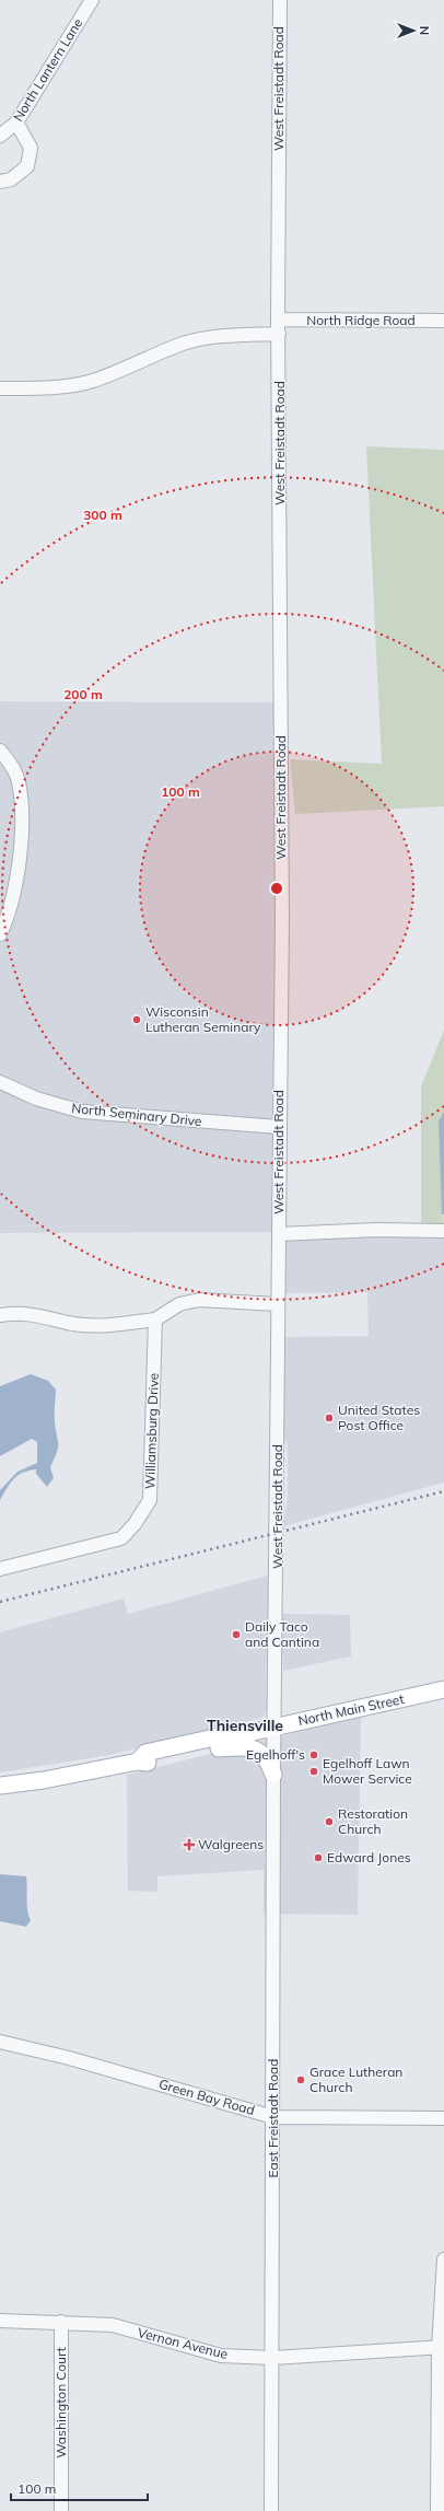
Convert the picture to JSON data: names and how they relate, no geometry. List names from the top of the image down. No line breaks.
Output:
{"streets":{"main road":["North Main Street"],"street":["North Lantern Lane","West Freistadt Road","North Ridge Road","North Seminary Drive","Williamsburg Drive","Green Bay Road","East Freistadt Road","Vernon Avenue","Washington Court"]},"crossings":[["West Freistadt Road","North Ridge Road"],["West Freistadt Road","North Seminary Drive"],["West Freistadt Road","North Main Street"],["West Freistadt Road","East Freistadt Road"],["North Main Street","East Freistadt Road"],["Green Bay Road","East Freistadt Road"],["East Freistadt Road","Vernon Avenue"],["Vernon Avenue","Washington Court"]],"districts":["Thiensville"],"places":{"other":["Wisconsin Lutheran Seminary","United States Post Office","Daily Taco and Cantina","Egelhoff's","Egelhoff Lawn Mower Service","Restoration Church","Edward Jones","Grace Lutheran Church"],"health":["Walgreens"]},"scale_bar":"100 m","north":"right","rings":["300 m","200 m","100 m"]}
